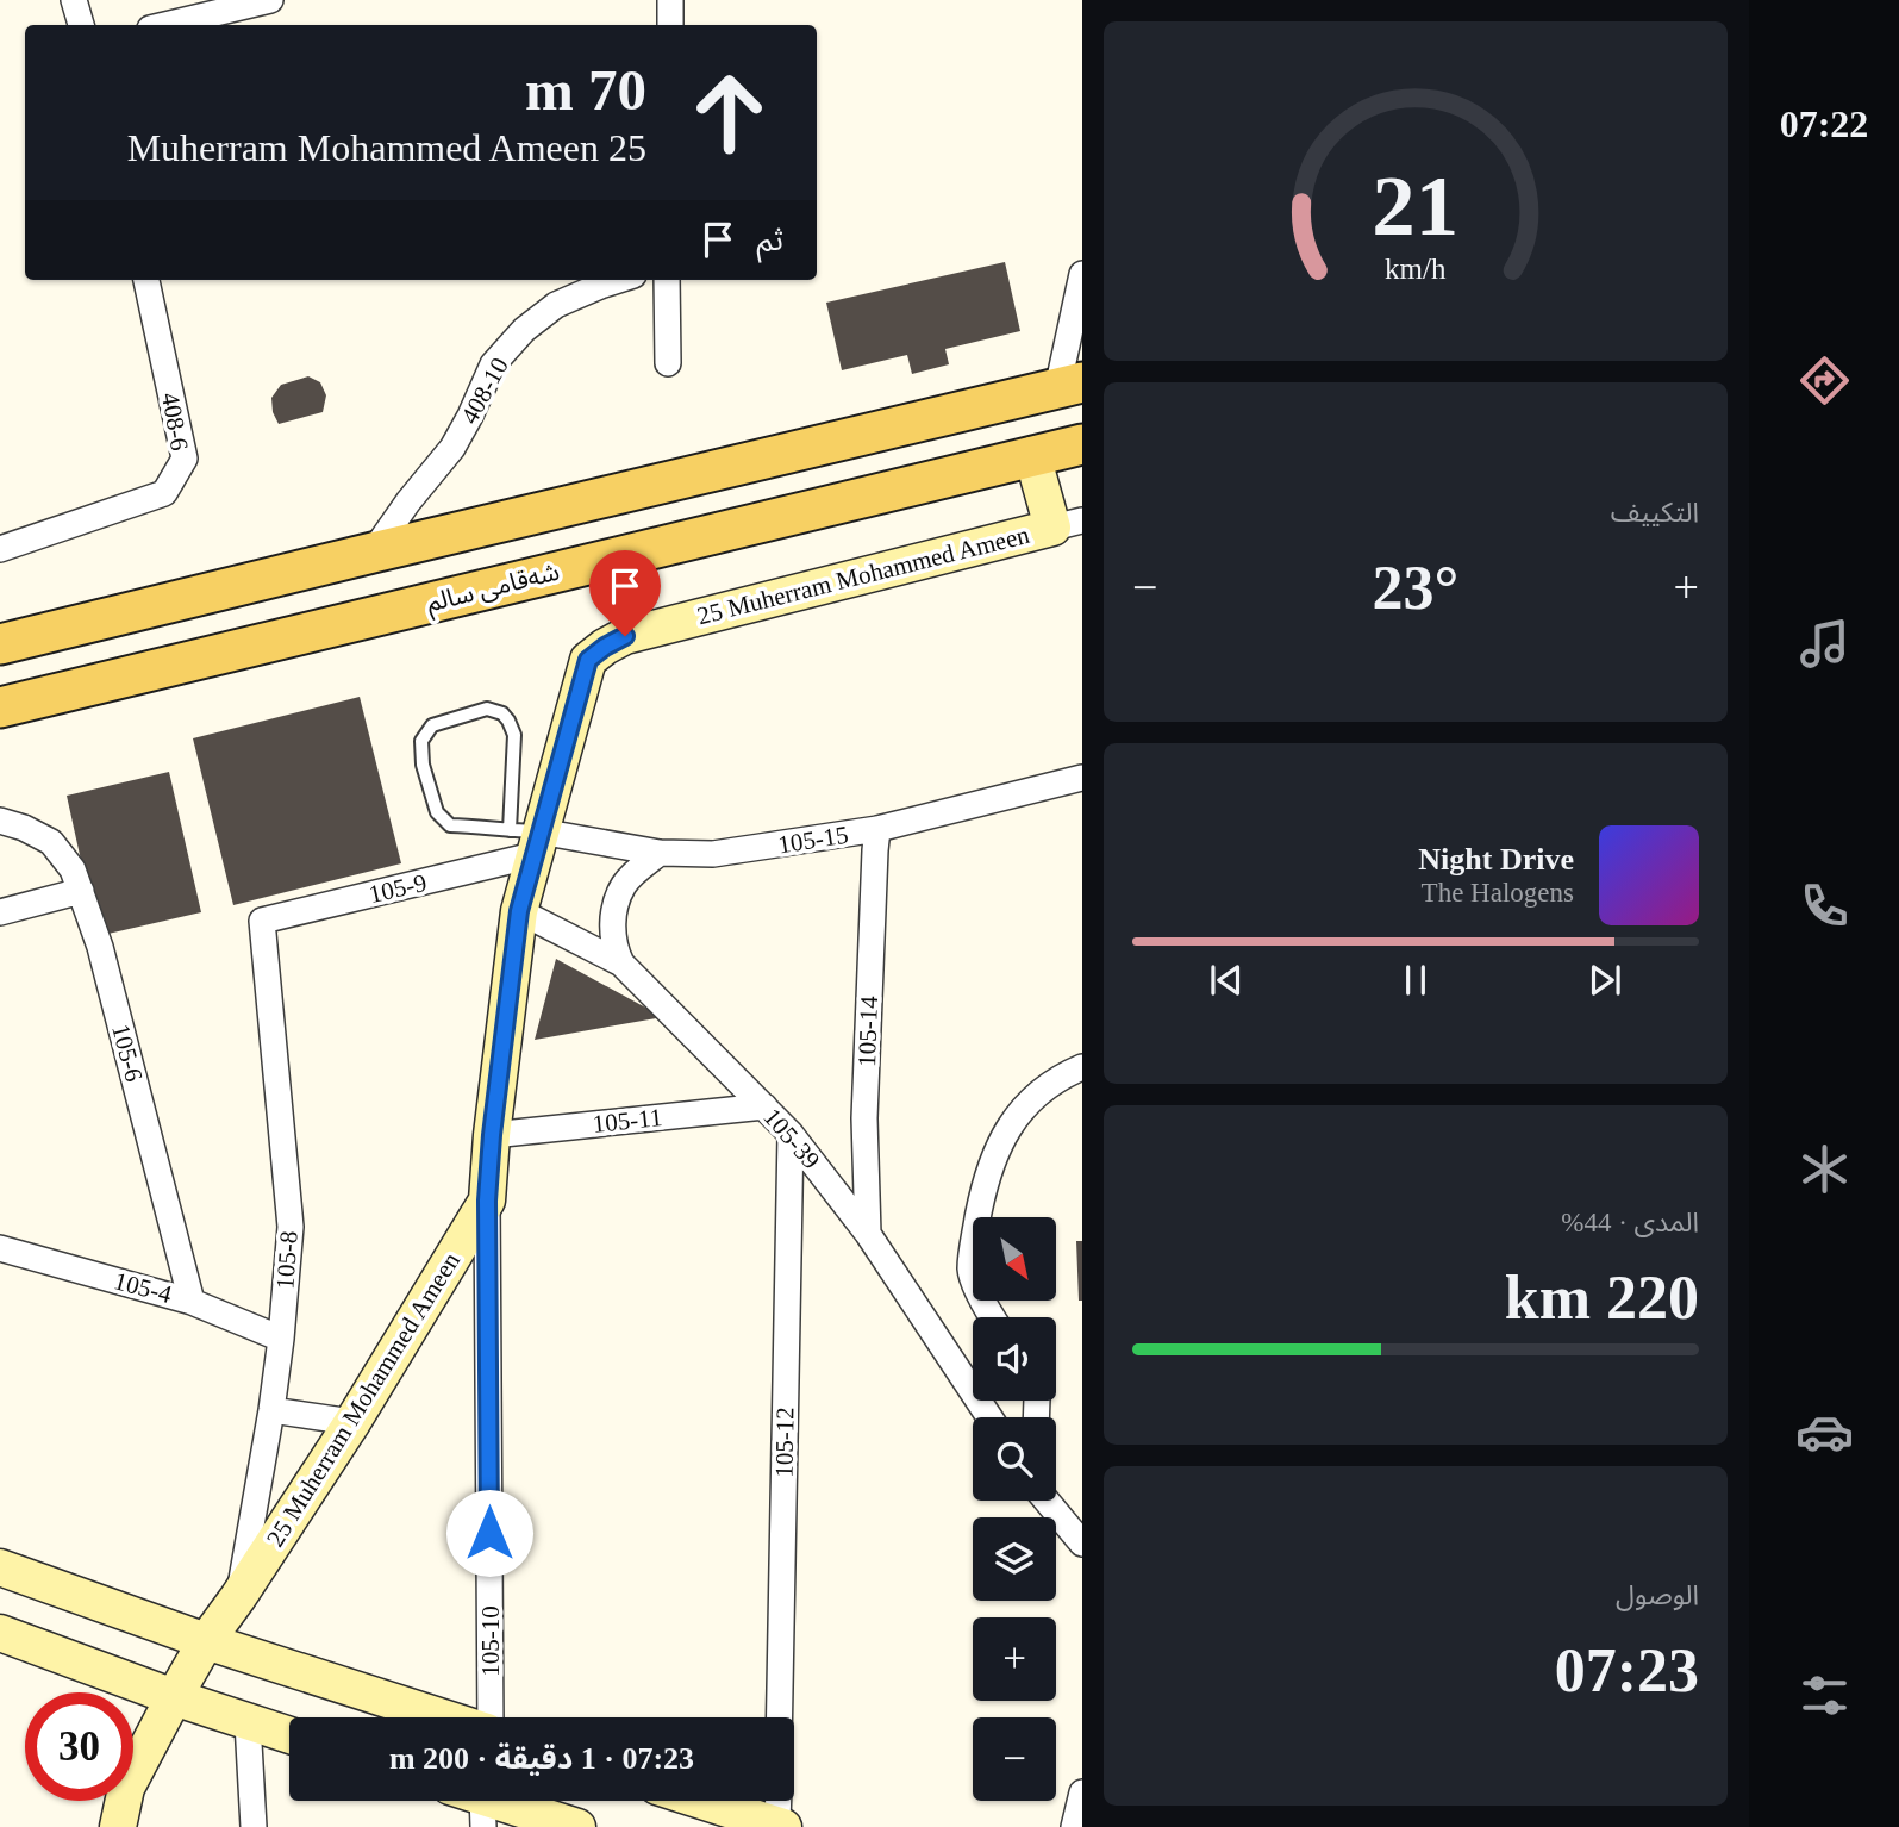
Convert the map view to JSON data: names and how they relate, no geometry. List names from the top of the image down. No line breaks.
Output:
{"streets":{"main road":["شەقامی سالم"],"street":["408-10","408-6","25 Muherram Mohammed Ameen","105-15","105-9","105-14","105-6","105-11","105-39","105-8","105-4","105-12","105-10"]},"crossings":[["25 Muherram Mohammed Ameen","شەقامی سالم"],["25 Muherram Mohammed Ameen","105-15"],["25 Muherram Mohammed Ameen","105-9"],["25 Muherram Mohammed Ameen","105-11"],["25 Muherram Mohammed Ameen","105-39"],["25 Muherram Mohammed Ameen","105-8"],["25 Muherram Mohammed Ameen","105-10"],["105-15","105-9"],["105-15","105-14"],["105-9","105-8"],["105-14","105-39"],["105-6","105-4"],["105-11","105-39"],["105-39","105-12"],["105-8","105-4"]],"north":"bottom right","page":{"tabs":"07:22","turn":["70 m","25 Muherram Mohammed Ameen"],"then":"ثم","tile":["التكييف",["المدى · 44%","220 km"],["الوصول","07:23"]],"heat":["−","23°","+"],"song":["Night Drive","The Halogens"],"map_buttons":["+","−"],"limit":"30","trip":"07:23 · 1 دقيقة · 200 m","gauge":["21","km/h"]}}
